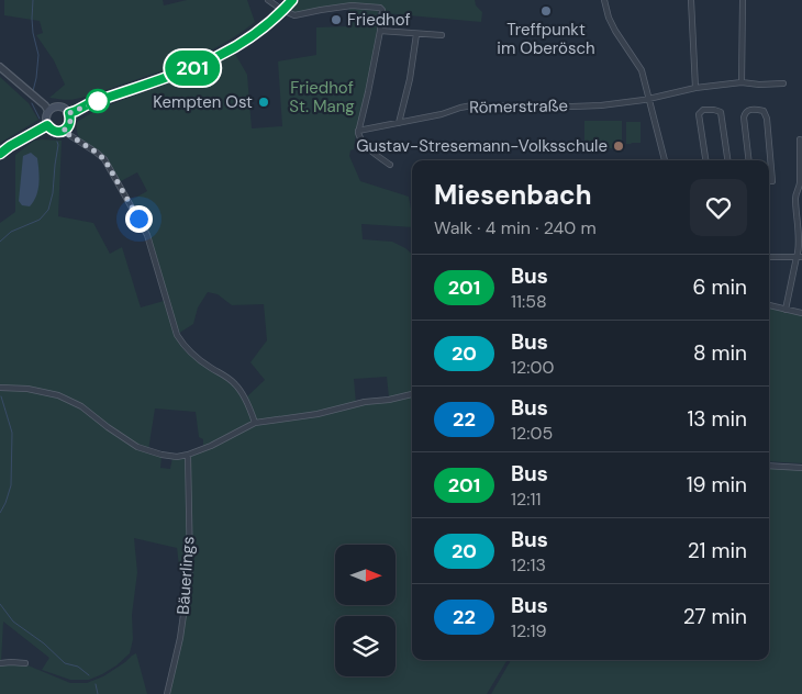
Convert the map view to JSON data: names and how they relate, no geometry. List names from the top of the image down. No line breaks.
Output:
{"streets":{"street":["Römerstraße","Bäuerlings"]},"parks":["Friedhof St. Mang"],"places":["Treffpunkt im Oberösch","Friedhof","Kempten Ost","Gustav-Stresemann-Volksschule"],"lines":["bus line 201"],"north":"right","page":{"on_map":"201","heading":["Miesenbach","Walk · 4 min · 240 m"],"list":[{"mark":"201","name":"Bus","note":"11:58","value":"6 min"},{"mark":"20","name":"Bus","note":"12:00","value":"8 min"},{"mark":"22","name":"Bus","note":"12:05","value":"13 min"},{"mark":"201","name":"Bus","note":"12:11","value":"19 min"},{"mark":"20","name":"Bus","note":"12:13","value":"21 min"},{"mark":"22","name":"Bus","note":"12:19","value":"27 min"}]}}
